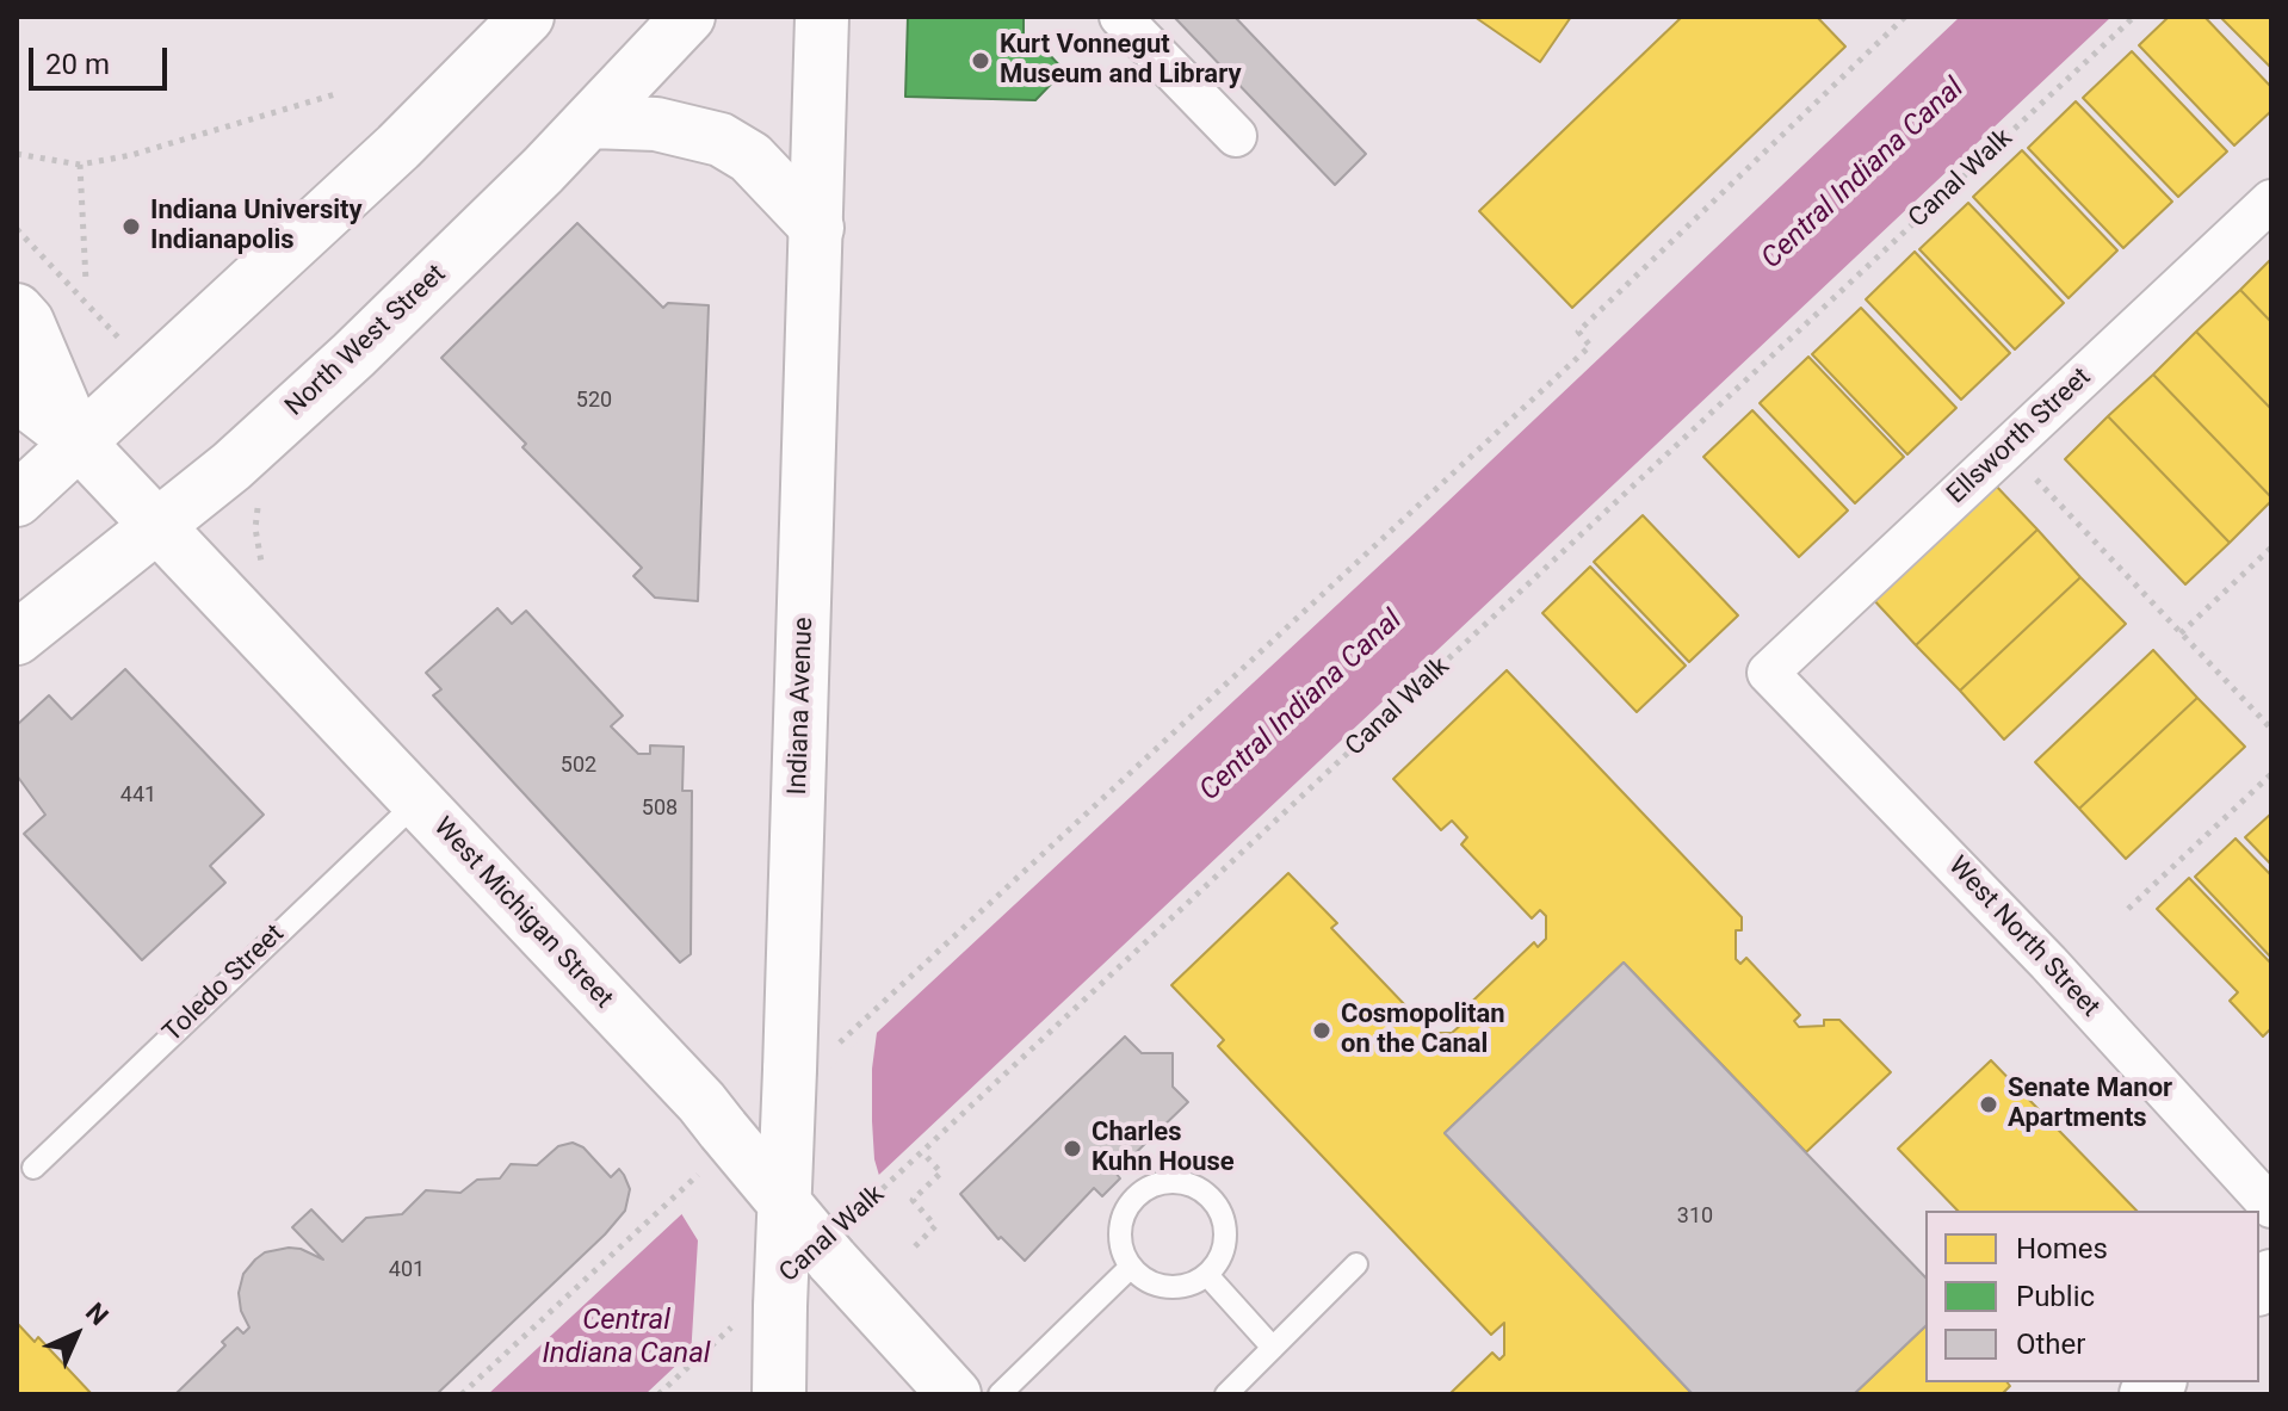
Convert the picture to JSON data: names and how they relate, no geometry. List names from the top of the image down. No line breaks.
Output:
{"streets":{"main road":["North West Street","Indiana Avenue","West Michigan Street"],"street":["Ellsworth Street","West North Street"],"lane":["Toledo Street"],"path":["Canal Walk"]},"crossings":[["Canal Walk","West Michigan Street"],["North West Street","West Michigan Street"],["Ellsworth Street","West North Street"],["Indiana Avenue","West Michigan Street"],["West Michigan Street","Toledo Street"]],"water":["Central Indiana Canal"],"places":["Kurt Vonnegut Museum and Library","Indiana University Indianapolis","Cosmopolitan on the Canal","Senate Manor Apartments","Charles Kuhn House"],"house_numbers":["520","502","441","508","310","401"],"legend":["Homes","Public","Other"],"scale_bar":"20 m","north":"top right"}
